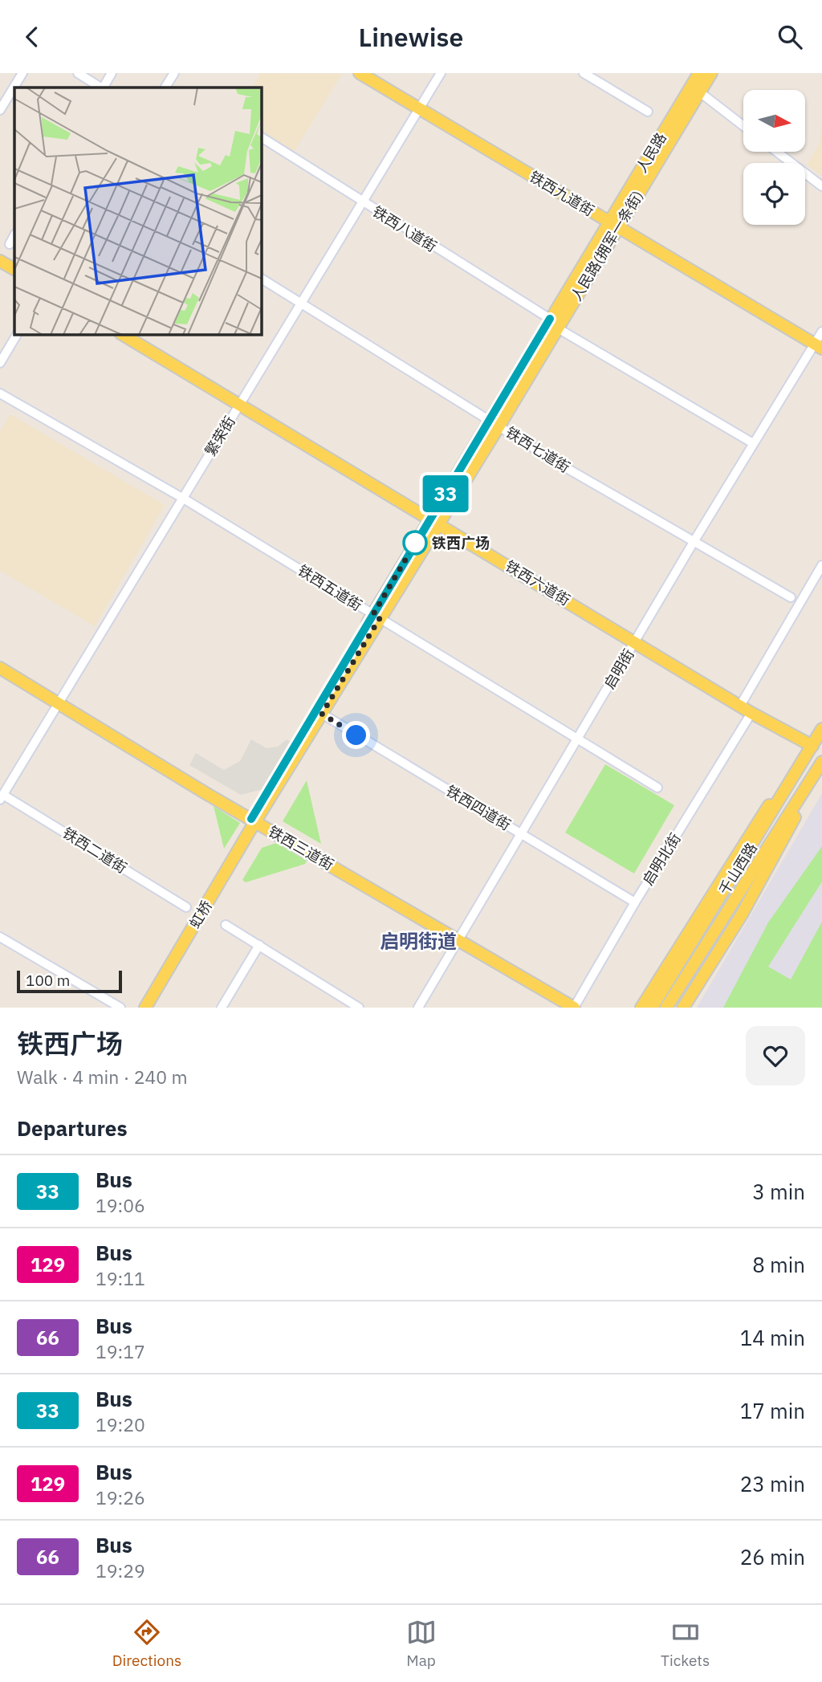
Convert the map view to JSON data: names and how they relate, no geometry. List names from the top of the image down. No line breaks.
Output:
{"streets":{"main road":["人民路","铁西九道街","人民路(拥军一条街)","铁西六道街","铁西三道街","千山西路","虹桥"],"street":["铁西八道街","繁荣街","铁西七道街","铁西五道街","启明街","铁西四道街","铁西二道街","启明北街"]},"crossings":[["人民路","铁西九道街"],["人民路","铁西八道街"],["人民路","人民路(拥军一条街)"],["人民路","铁西七道街"],["铁西九道街","人民路(拥军一条街)"],["铁西九道街","繁荣街"],["铁西九道街","启明街"],["铁西八道街","繁荣街"],["人民路(拥军一条街)","铁西七道街"],["人民路(拥军一条街)","铁西六道街"],["人民路(拥军一条街)","铁西五道街"],["人民路(拥军一条街)","铁西四道街"],["人民路(拥军一条街)","铁西三道街"],["人民路(拥军一条街)","虹桥"],["繁荣街","铁西七道街"],["繁荣街","铁西六道街"],["繁荣街","铁西五道街"],["繁荣街","铁西三道街"],["繁荣街","铁西二道街"],["铁西七道街","启明街"],["铁西六道街","启明街"],["铁西六道街","启明北街"],["铁西六道街","千山西路"],["铁西五道街","启明街"],["启明街","铁西四道街"],["启明街","铁西三道街"],["铁西四道街","启明北街"],["铁西三道街","启明北街"],["铁西三道街","虹桥"]],"districts":["启明街道"],"places":["铁西广场"],"lines":["bus line 33"],"scale_bar":"100 m","north":"right","page":{"header":"Linewise","on_map":"33","scale":"100 m","heading":[["铁西广场","Walk · 4 min · 240 m"],"Departures"],"list":[{"mark":"33","name":"Bus","note":"19:06","value":"3 min"},{"mark":"129","name":"Bus","note":"19:11","value":"8 min"},{"mark":"66","name":"Bus","note":"19:17","value":"14 min"},{"mark":"33","name":"Bus","note":"19:20","value":"17 min"},{"mark":"129","name":"Bus","note":"19:26","value":"23 min"},{"mark":"66","name":"Bus","note":"19:29","value":"26 min"}],"tabs":["Directions","Map","Tickets"]}}
